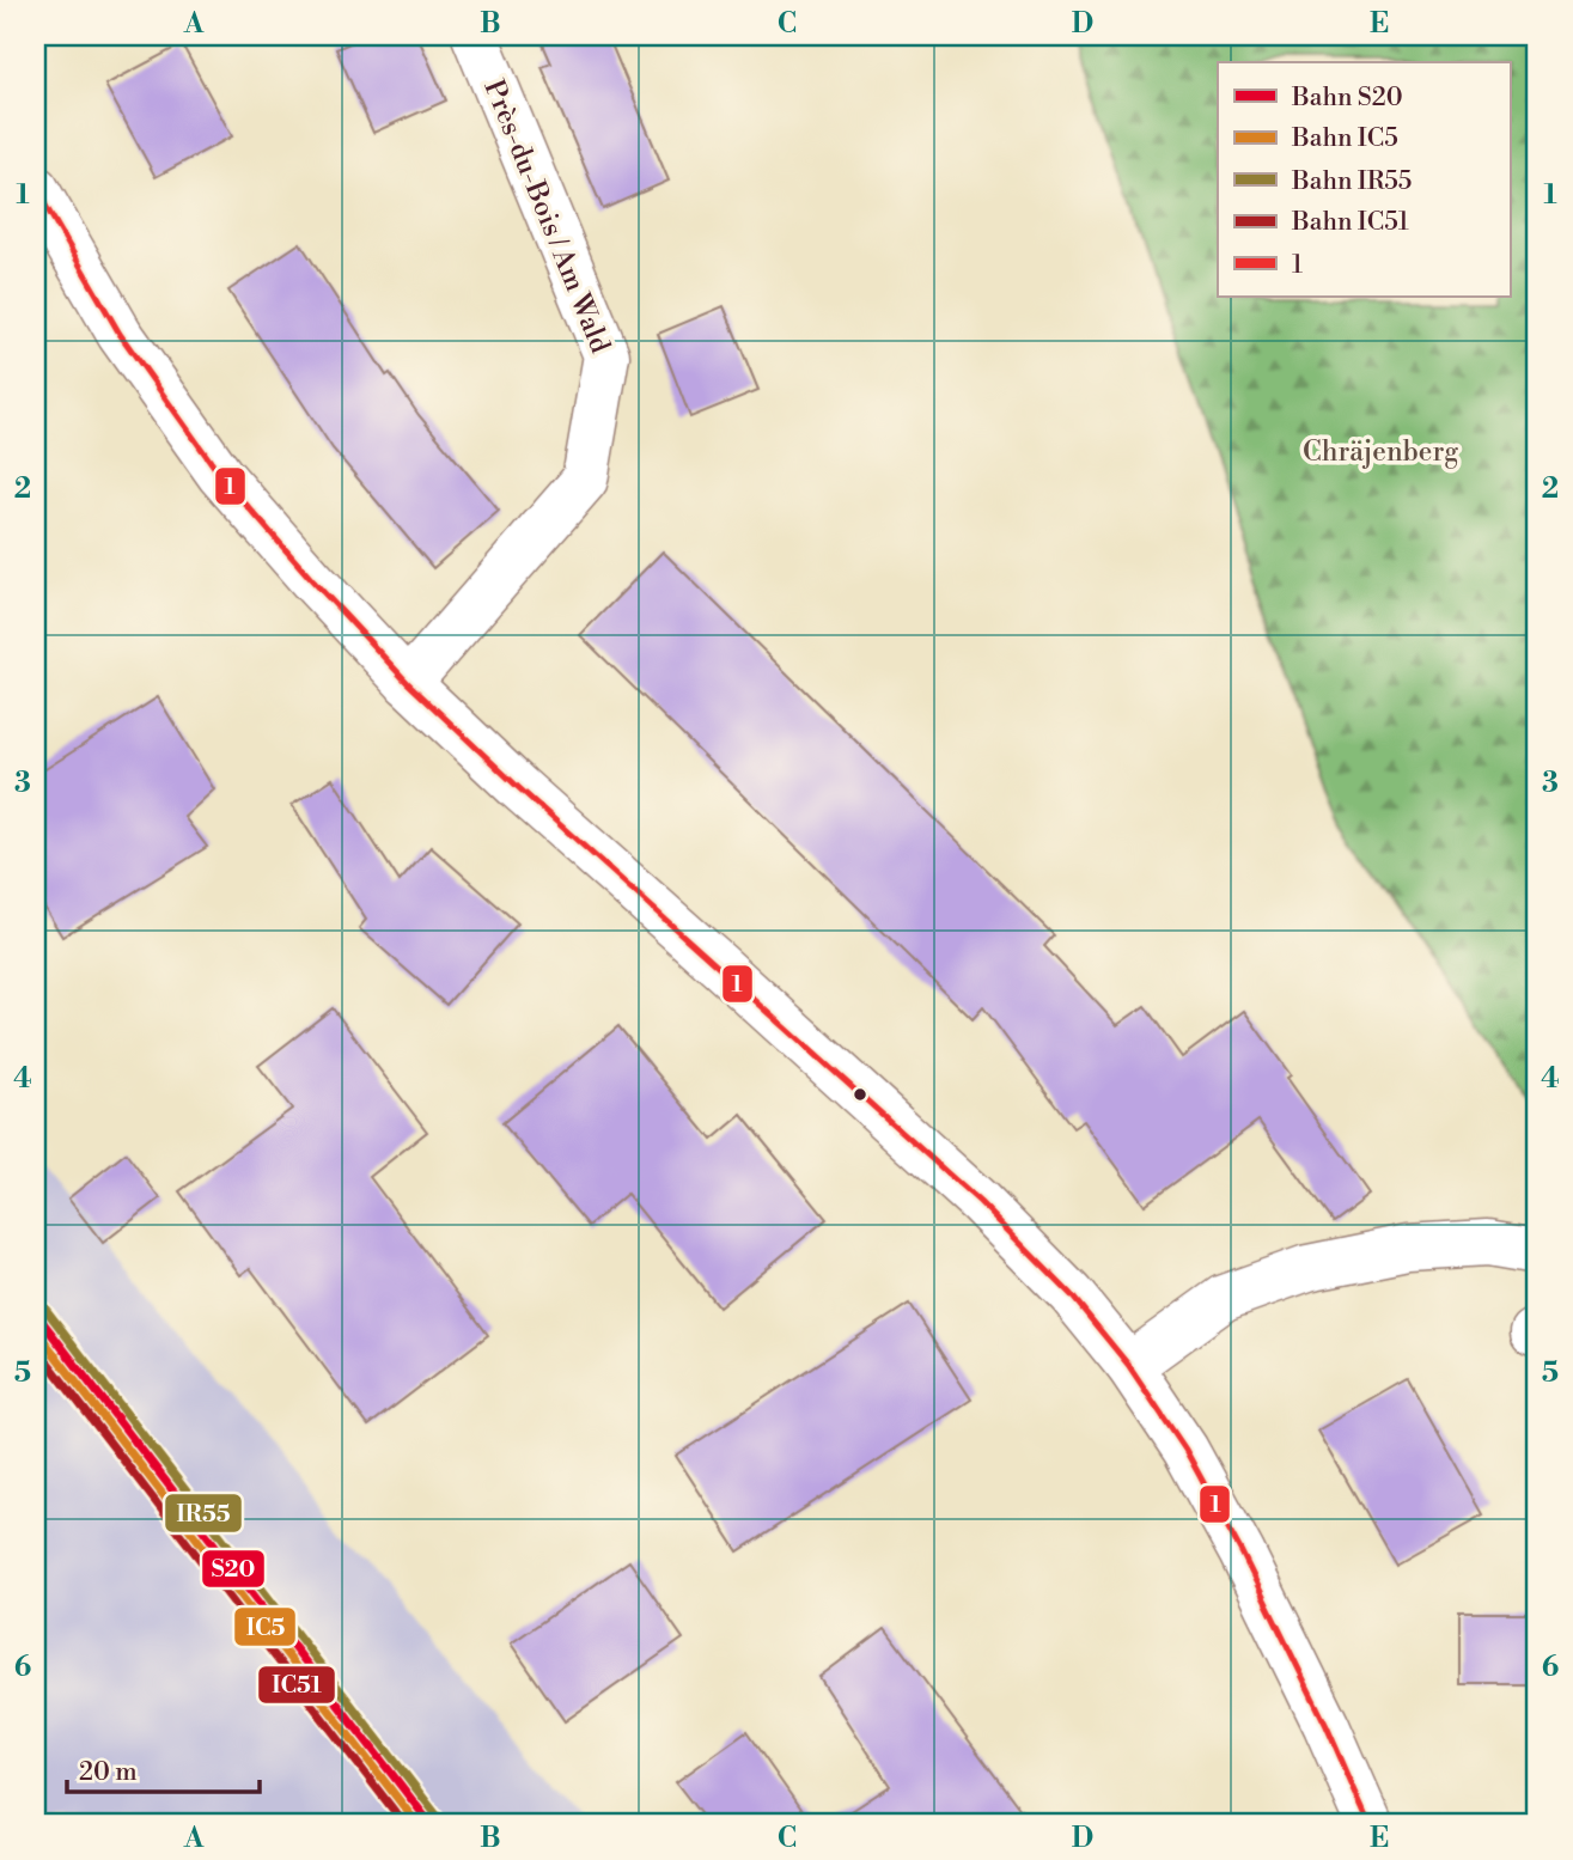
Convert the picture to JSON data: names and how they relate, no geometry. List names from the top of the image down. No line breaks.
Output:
{"streets":{"main road":["Près-du-Bois / Am Wald"]},"parks":["Chräjenberg"],"lines":["transit line 1","rail line IR55","rail line S20","rail line IC5","rail line IC51"],"legend":["Bahn S20","Bahn IC5","Bahn IR55","Bahn IC51","1"],"scale_bar":"20 m","grid":{"columns":["A","B","C","D","E"],"rows":["1","2","3","4","5","6"]}}
